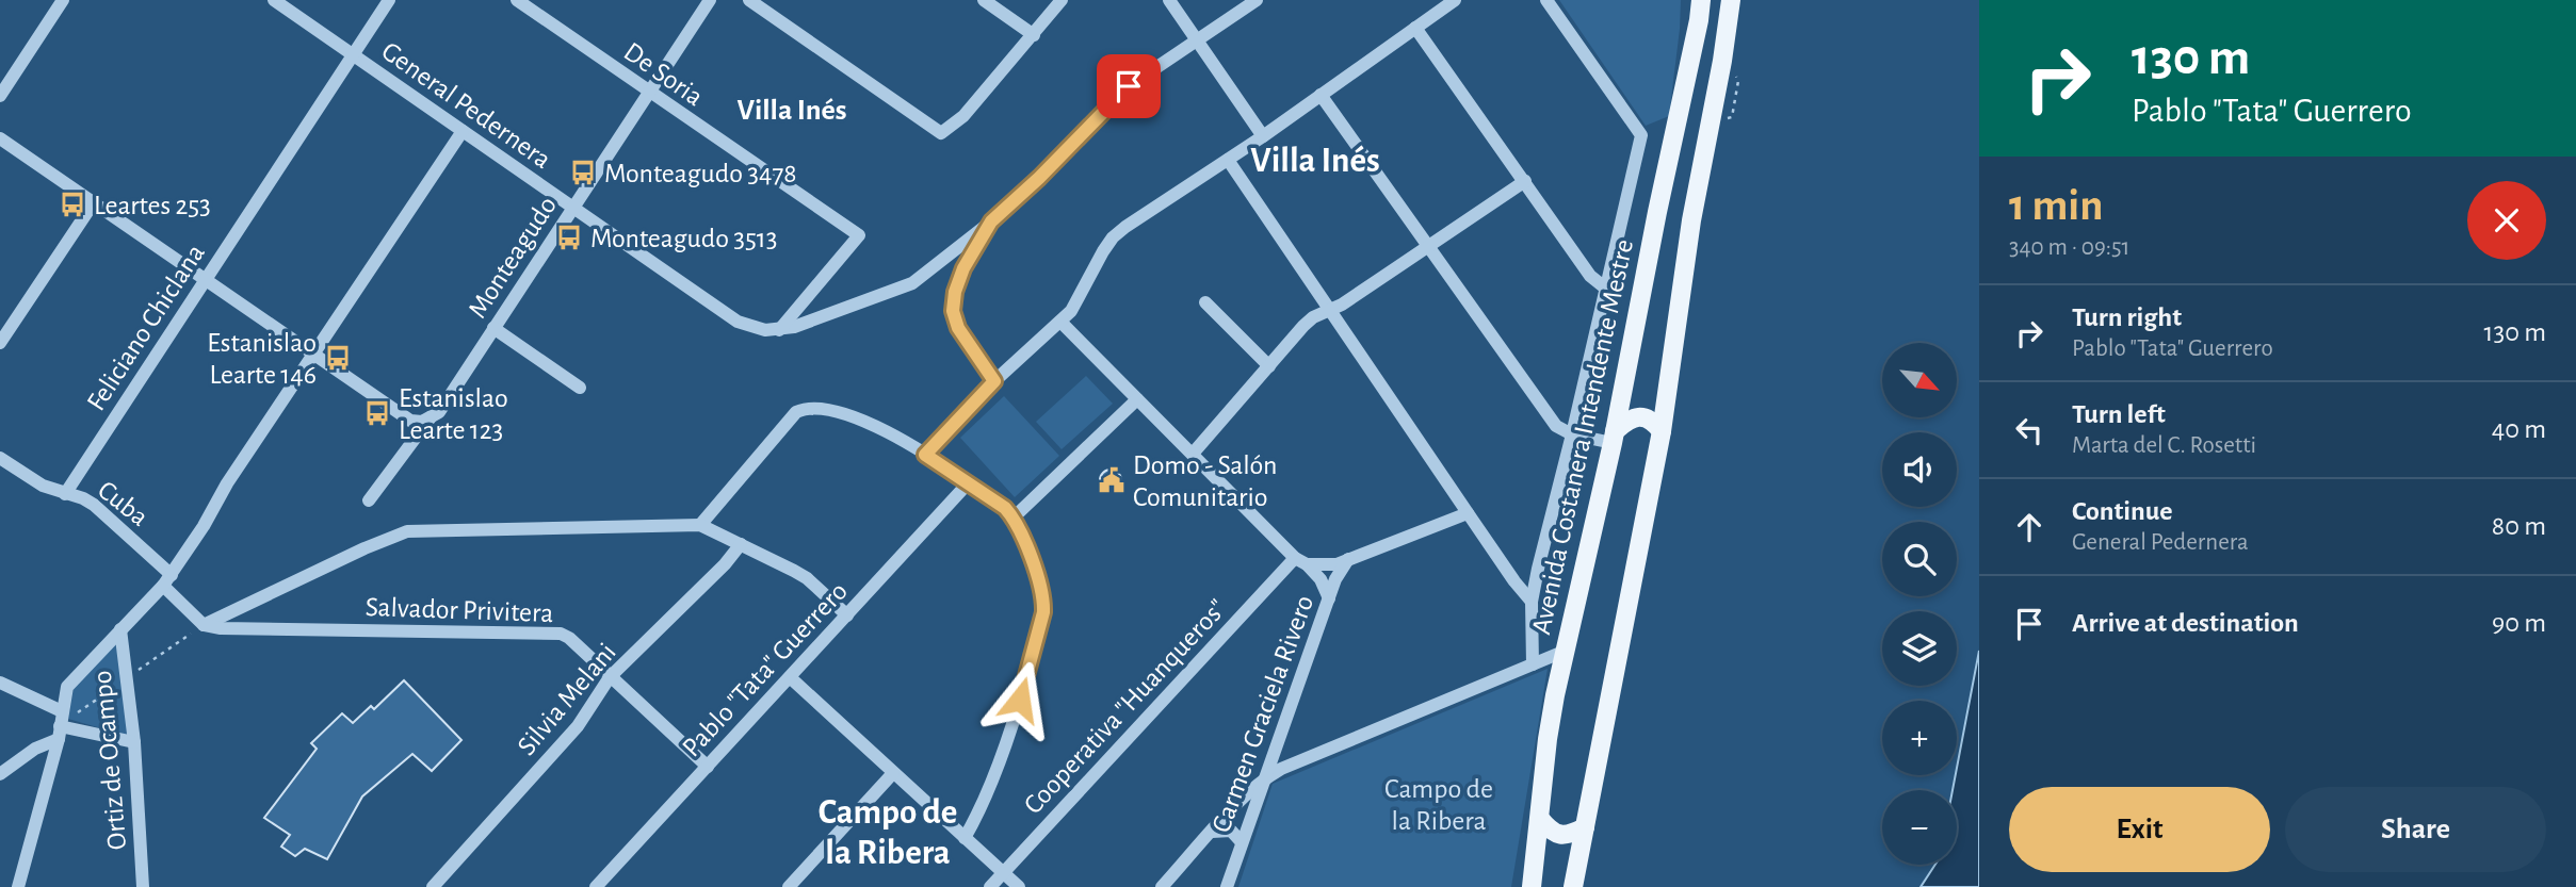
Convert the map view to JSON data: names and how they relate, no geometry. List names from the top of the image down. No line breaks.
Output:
{"streets":{"main road":["Avenida Costanera Intendente Mestre"],"street":["De Soria","General Pedernera","Monteagudo","Feliciano Chiclana","Cuba","Salvador Privitera","Pablo \"Tata\" Guerrero","Silvia Melani","Cooperativa \"Huanqueros\"","Carmen Graciela Rivero","Ortiz de Ocampo"]},"crossings":[["De Soria","General Pedernera"],["De Soria","Monteagudo"],["General Pedernera","Monteagudo"],["General Pedernera","Feliciano Chiclana"],["Feliciano Chiclana","Cuba"],["Cuba","Salvador Privitera"],["Salvador Privitera","Pablo \"Tata\" Guerrero"],["Salvador Privitera","Silvia Melani"]],"districts":["Villa Inés","Villa Inés","Campo de la Ribera"],"parks":["Campo de la Ribera"],"places":{"bus stop":["Monteagudo 3478","Leartes 253","Monteagudo 3513","Estanislao Learte 146","Estanislao Learte 123"],"public building":["Domo - Salón Comunitario"]},"north":"bottom right","page":{"turn":["130 m","Pablo \"Tata\" Guerrero"],"heading":["1 min","340 m · 09:51"],"list":[{"name":"Turn right","note":"Pablo \"Tata\" Guerrero","value":"130 m"},{"name":"Turn left","note":"Marta del C. Rosetti","value":"40 m"},{"name":"Continue","note":"General Pedernera","value":"80 m"},{"name":"Arrive at destination","value":"90 m"}],"map_buttons":["+","−"],"buttons":["Exit","Share"]}}
